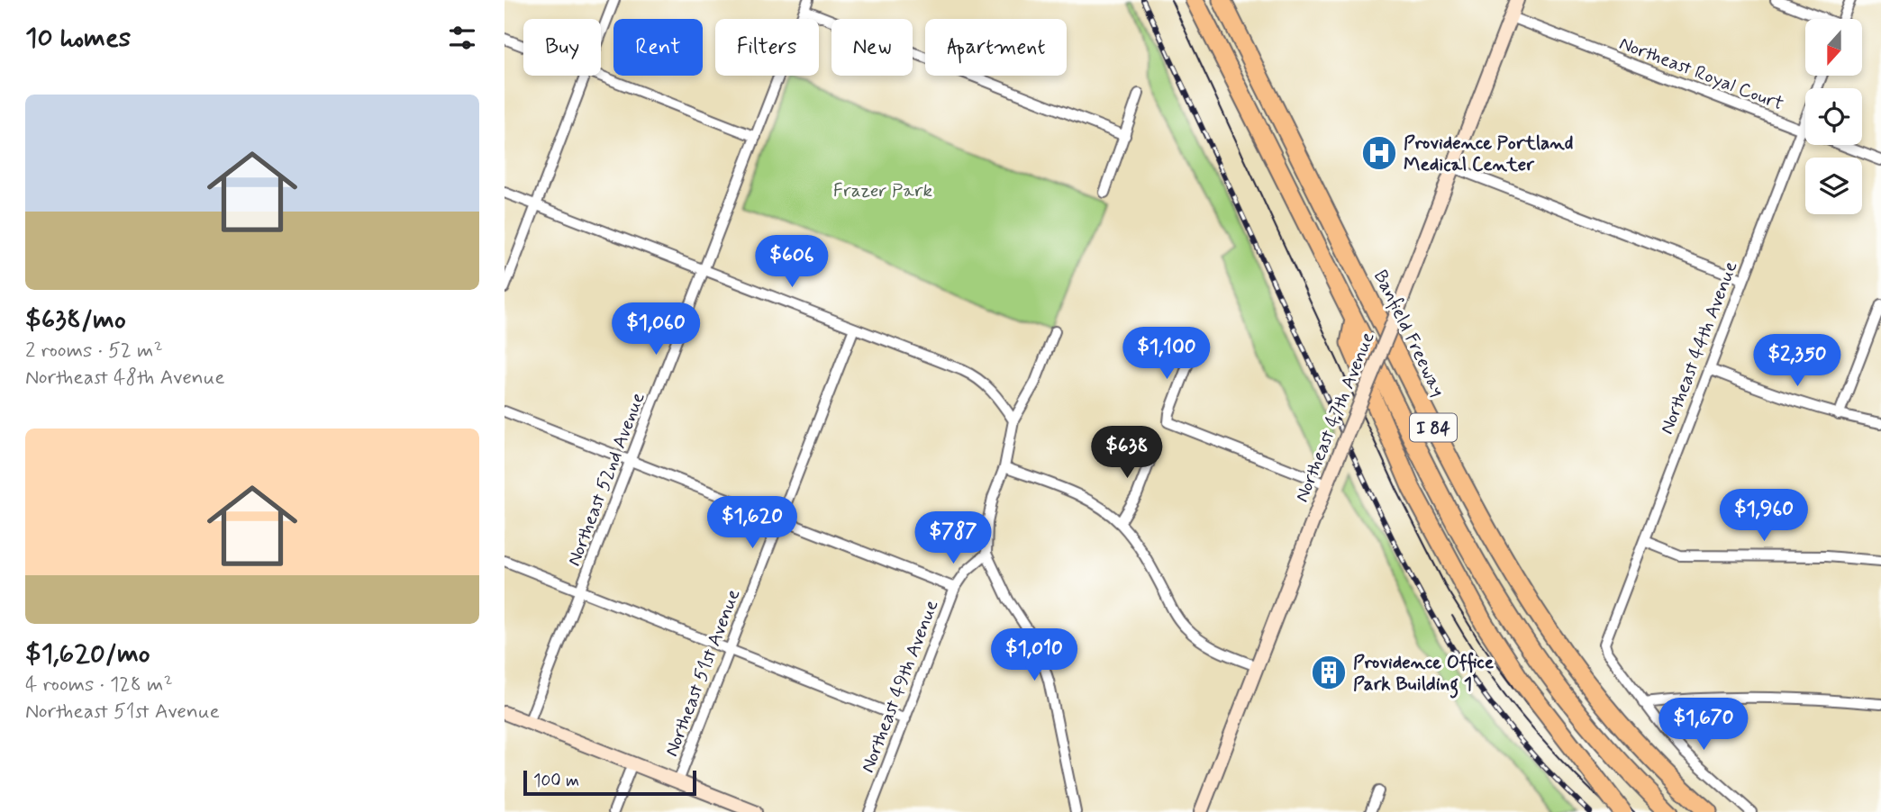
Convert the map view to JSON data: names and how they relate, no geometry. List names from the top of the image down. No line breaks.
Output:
{"streets":{"highway":["Banfield Freeway","I 84"],"main road":["Northeast 47th Avenue"],"street":["Northeast Royal Court","Northeast 44th Avenue","Northeast 52nd Avenue","Northeast 51st Avenue","Northeast 49th Avenue"]},"crossings":[["Northeast Royal Court","Northeast 44th Avenue"],["Northeast Royal Court","Northeast 47th Avenue"]],"parks":["Frazer Park"],"places":{"hospital":["Providence Portland Medical Center"],"building":["Providence Office Park Building 1"]},"scale_bar":"100 m","north":"bottom","page":{"heading":"10 homes","chip":["Buy","Rent","Filters","New","Apartment"],"list":[{"name":"$638/mo","note":"2 rooms · 52 m² · Northeast 48th Avenue"},{"name":"$1,620/mo","note":"4 rooms · 128 m² · Northeast 51st Avenue"}],"price":["$606","$1,060","$1,100","$2,350","$638","$1,960","$1,620","$787","$1,010","$1,670"],"scale":"100 m"}}
